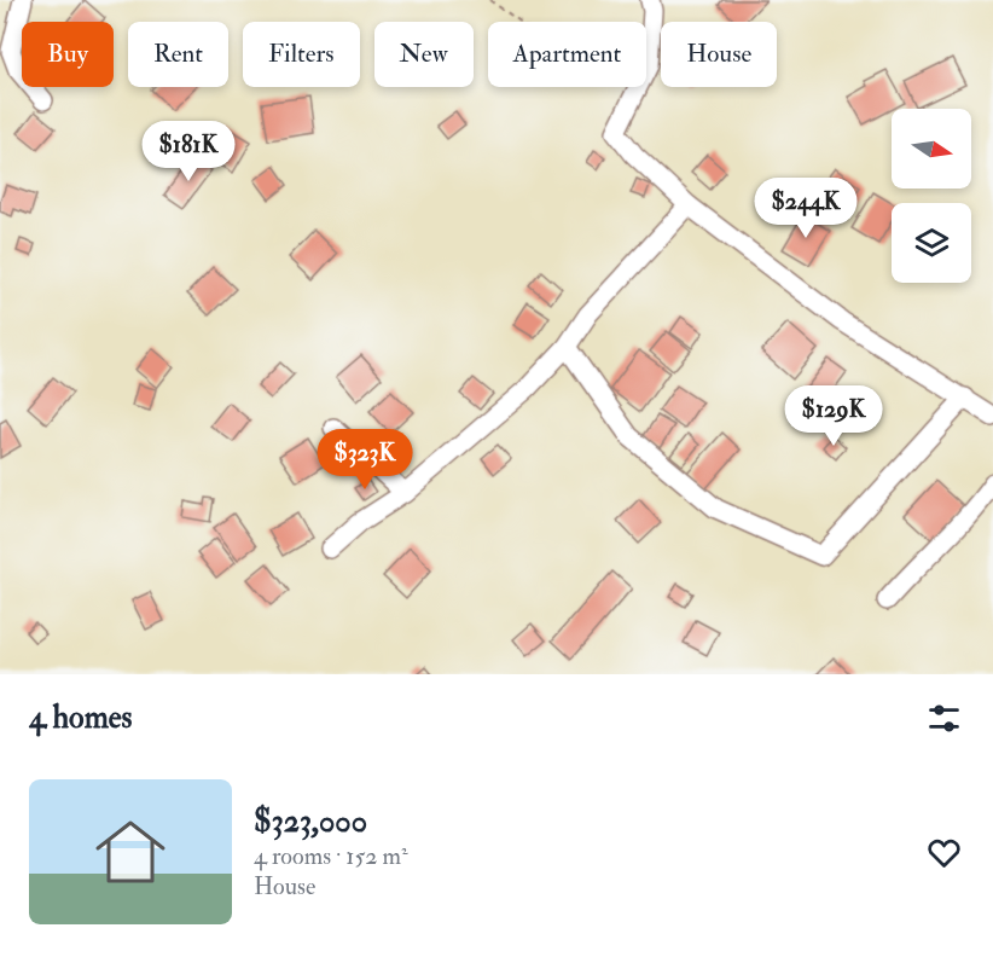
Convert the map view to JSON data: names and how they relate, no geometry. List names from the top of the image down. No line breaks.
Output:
{"north":"right","page":{"chip":["Buy","Rent","Filters","New","Apartment","House"],"price":["$181K","$244K","$129K","$323K"],"heading":"4 homes","list":[{"name":"$323,000","note":"4 rooms · 152 m² · House"}]}}
